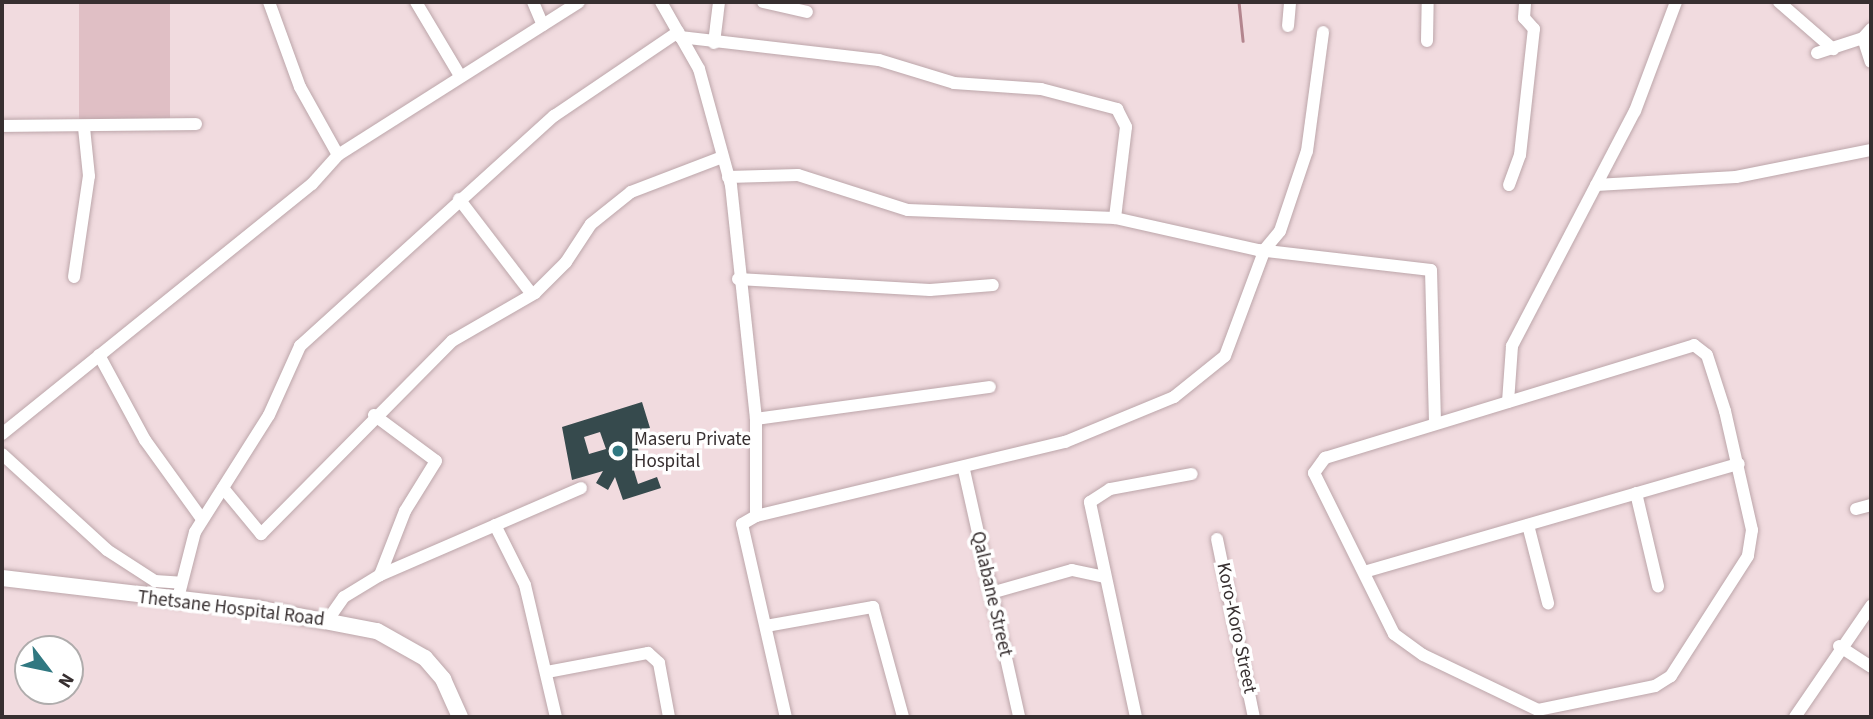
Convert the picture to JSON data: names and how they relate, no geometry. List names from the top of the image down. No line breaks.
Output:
{"streets":{"main road":["Thetsane Hospital Road"],"street":["Qalabane Street","Koro-Koro Street"]},"places":["Maseru Private Hospital"],"north":"bottom right"}
